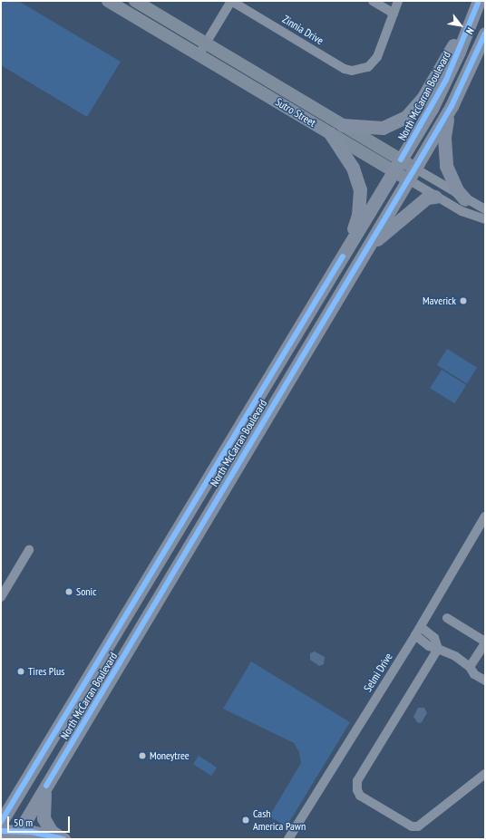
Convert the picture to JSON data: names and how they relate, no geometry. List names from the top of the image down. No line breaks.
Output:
{"streets":{"main road":["North McCarran Boulevard","Sutro Street"],"street":["Zinnia Drive","Selmi Drive"]},"crossings":[["North McCarran Boulevard","Sutro Street"]],"places":["Maverick","Sonic","Tires Plus","Moneytree","Cash America Pawn"],"scale_bar":"50 m","north":"bottom right"}
